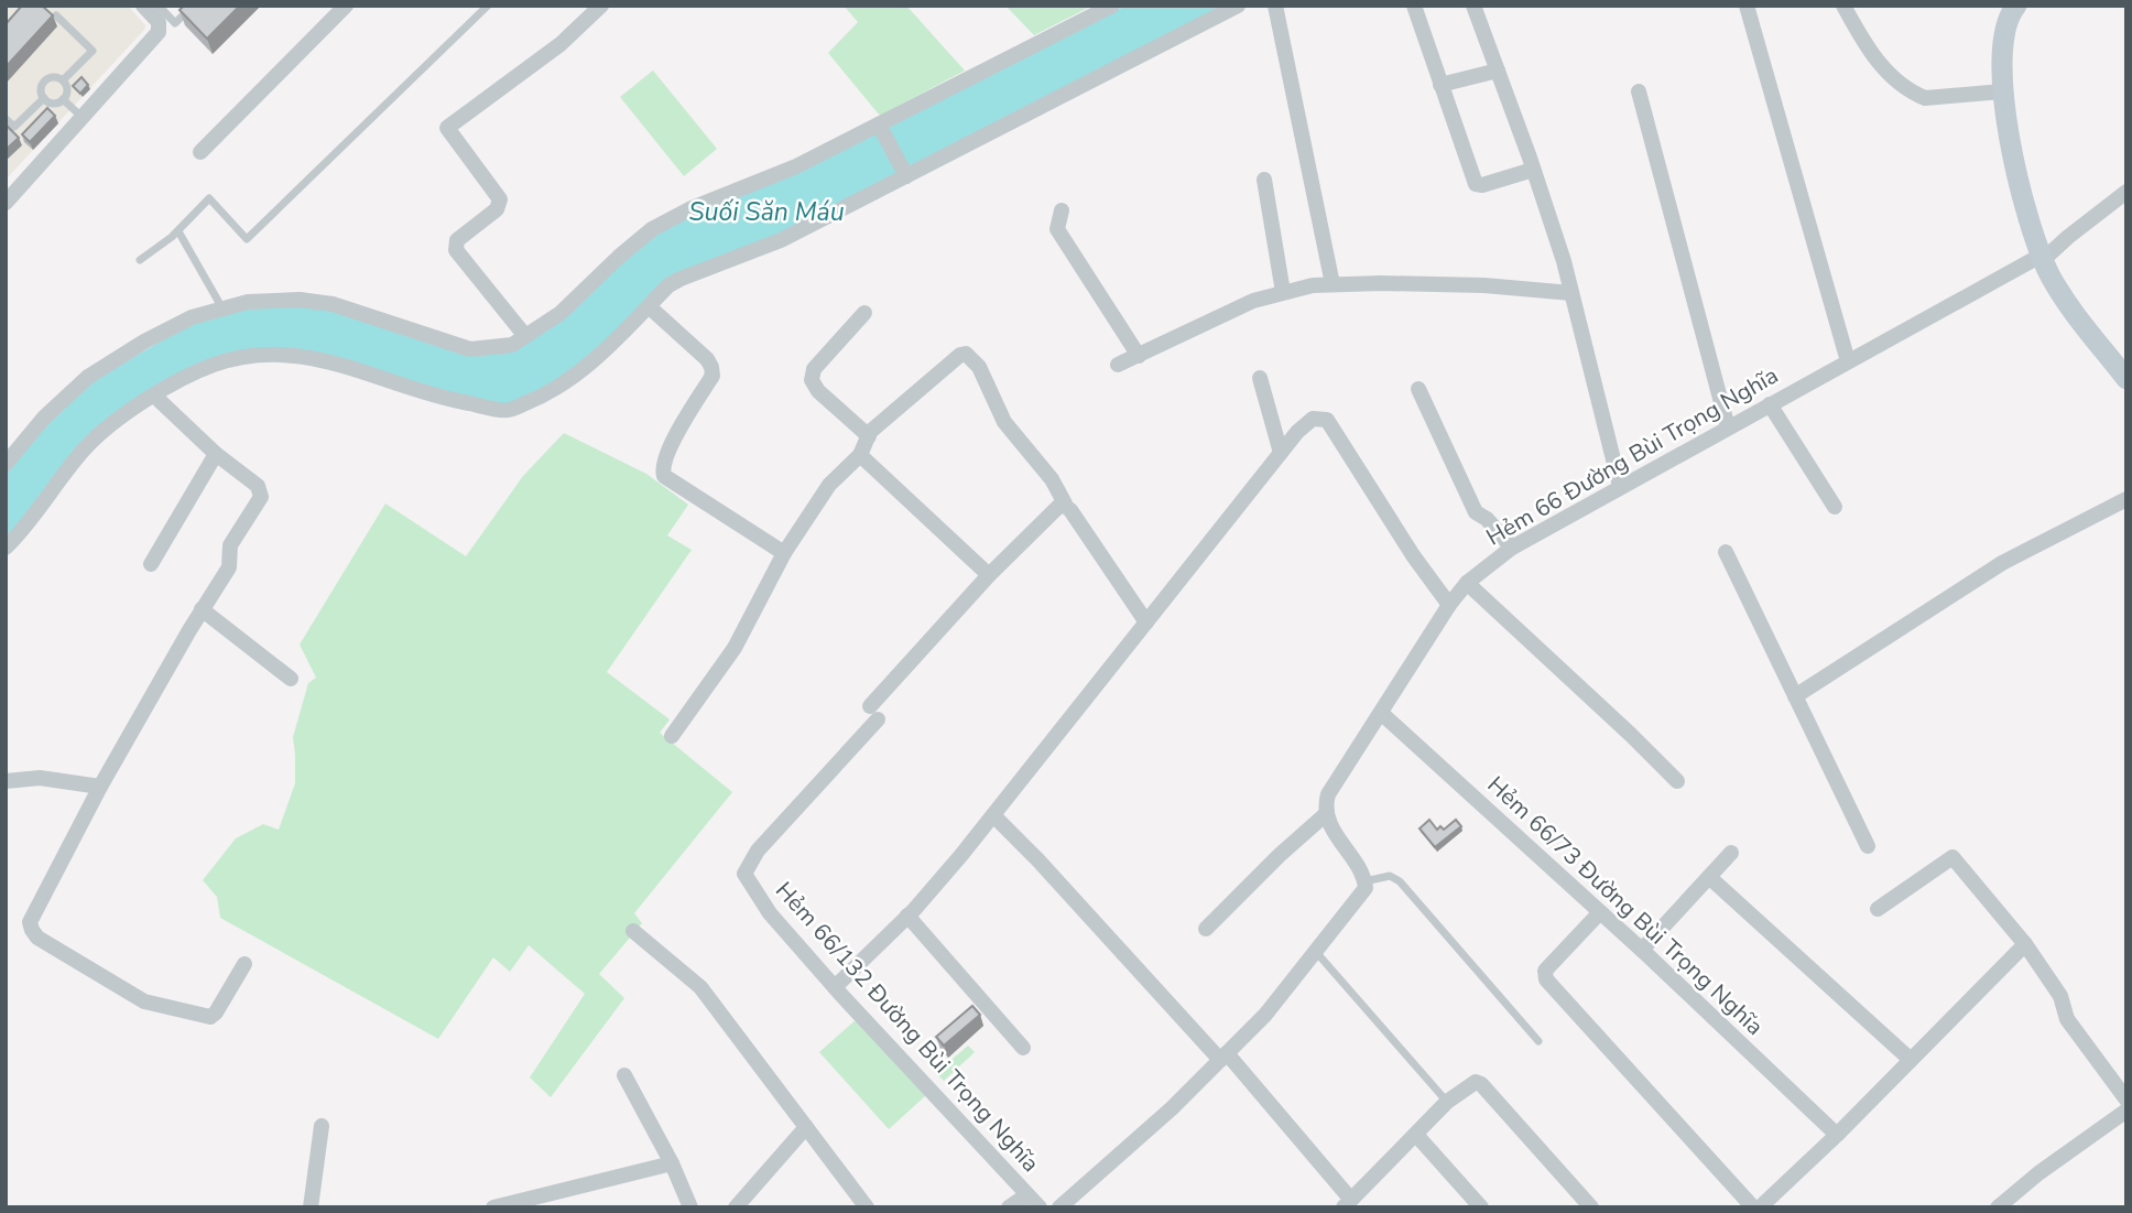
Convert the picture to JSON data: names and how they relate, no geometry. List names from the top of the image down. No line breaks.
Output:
{"streets":{"street":["Hẻm 66 Đường Bùi Trọng Nghĩa","Hẻm 66/73 Đường Bùi Trọng Nghĩa","Hẻm 66/132 Đường Bùi Trọng Nghĩa"]},"crossings":[["Hẻm 66 Đường Bùi Trọng Nghĩa","Hẻm 66/73 Đường Bùi Trọng Nghĩa"]],"water":["Suối Săn Máu"]}
